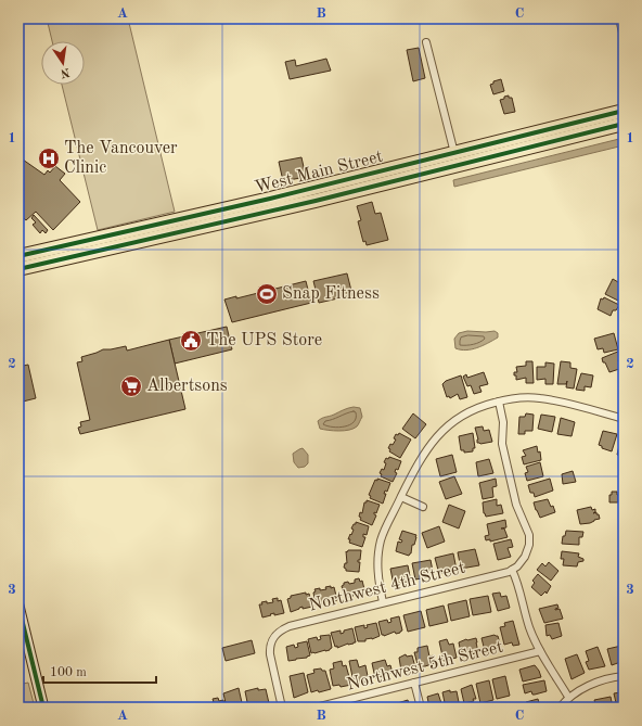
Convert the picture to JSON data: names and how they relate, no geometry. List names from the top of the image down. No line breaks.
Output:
{"streets":{"highway":["West Main Street"],"street":["Northwest 4th Street","Northwest 5th Street"]},"places":{"hospital":["The Vancouver Clinic"],"sports":["Snap Fitness"],"public building":["The UPS Store"],"supermarket":["Albertsons"]},"scale_bar":"100 m","north":"bottom","grid":{"columns":["A","B","C"],"rows":["1","2","3"]}}
